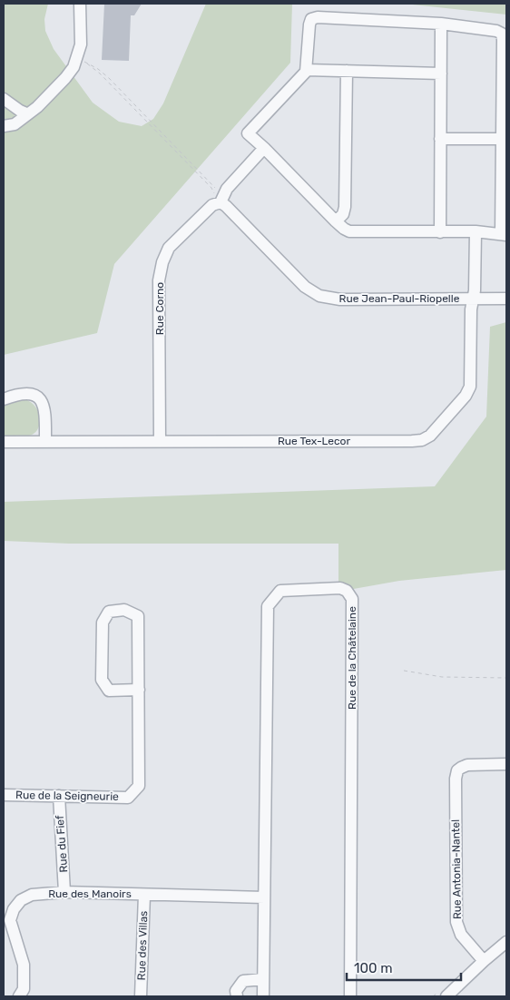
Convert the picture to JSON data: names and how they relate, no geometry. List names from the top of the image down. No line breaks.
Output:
{"streets":{"street":["Rue Jean-Paul-Riopelle","Rue Corno","Rue Tex-Lecor","Rue de la Châtelaine","Rue de la Seigneurie","Rue du Fief","Rue Antonia-Nantel","Rue des Manoirs","Rue des Villas"]},"crossings":[["Rue Jean-Paul-Riopelle","Rue Corno"],["Rue Jean-Paul-Riopelle","Rue Tex-Lecor"],["Rue Corno","Rue Tex-Lecor"],["Rue de la Châtelaine","Rue des Manoirs"],["Rue de la Seigneurie","Rue du Fief"],["Rue du Fief","Rue des Manoirs"],["Rue des Manoirs","Rue des Villas"]],"scale_bar":"100 m"}
